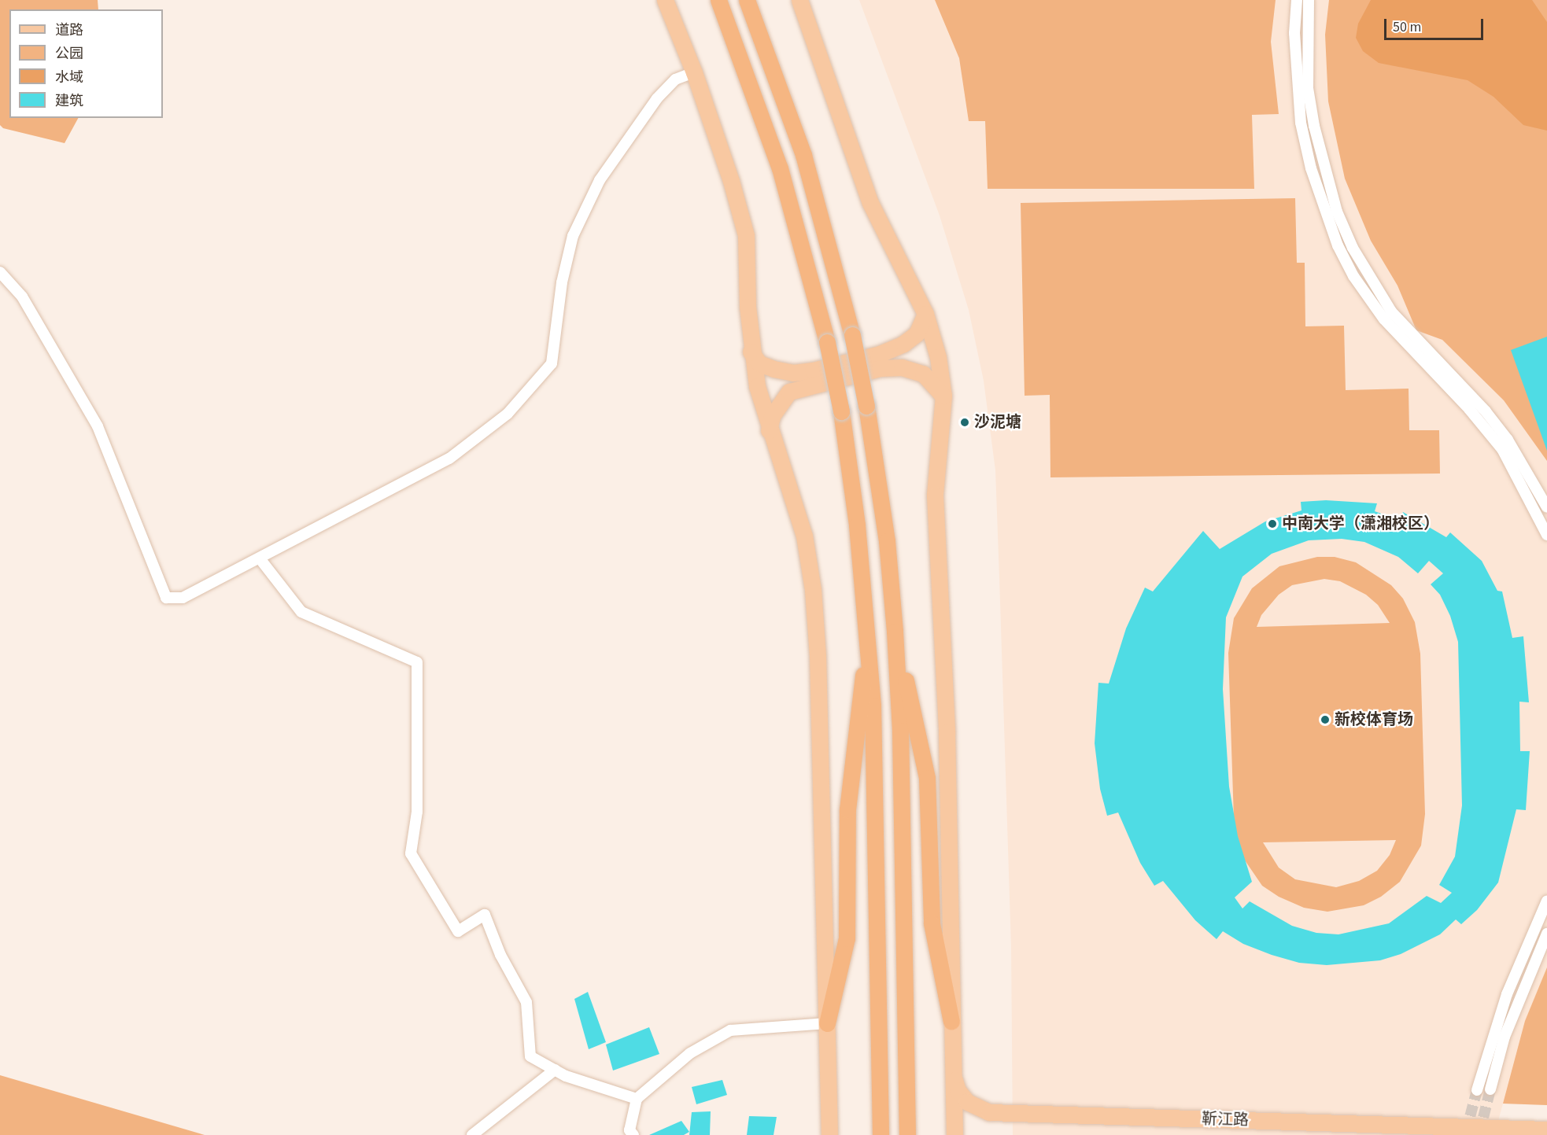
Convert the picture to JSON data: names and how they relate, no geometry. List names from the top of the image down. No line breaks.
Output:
{"streets":{"main road":["靳江路"]},"places":["沙泥塘","中南大学（潇湘校区）","新校体育场"],"legend":["道路","公园","水域","建筑"],"scale_bar":"50 m"}
